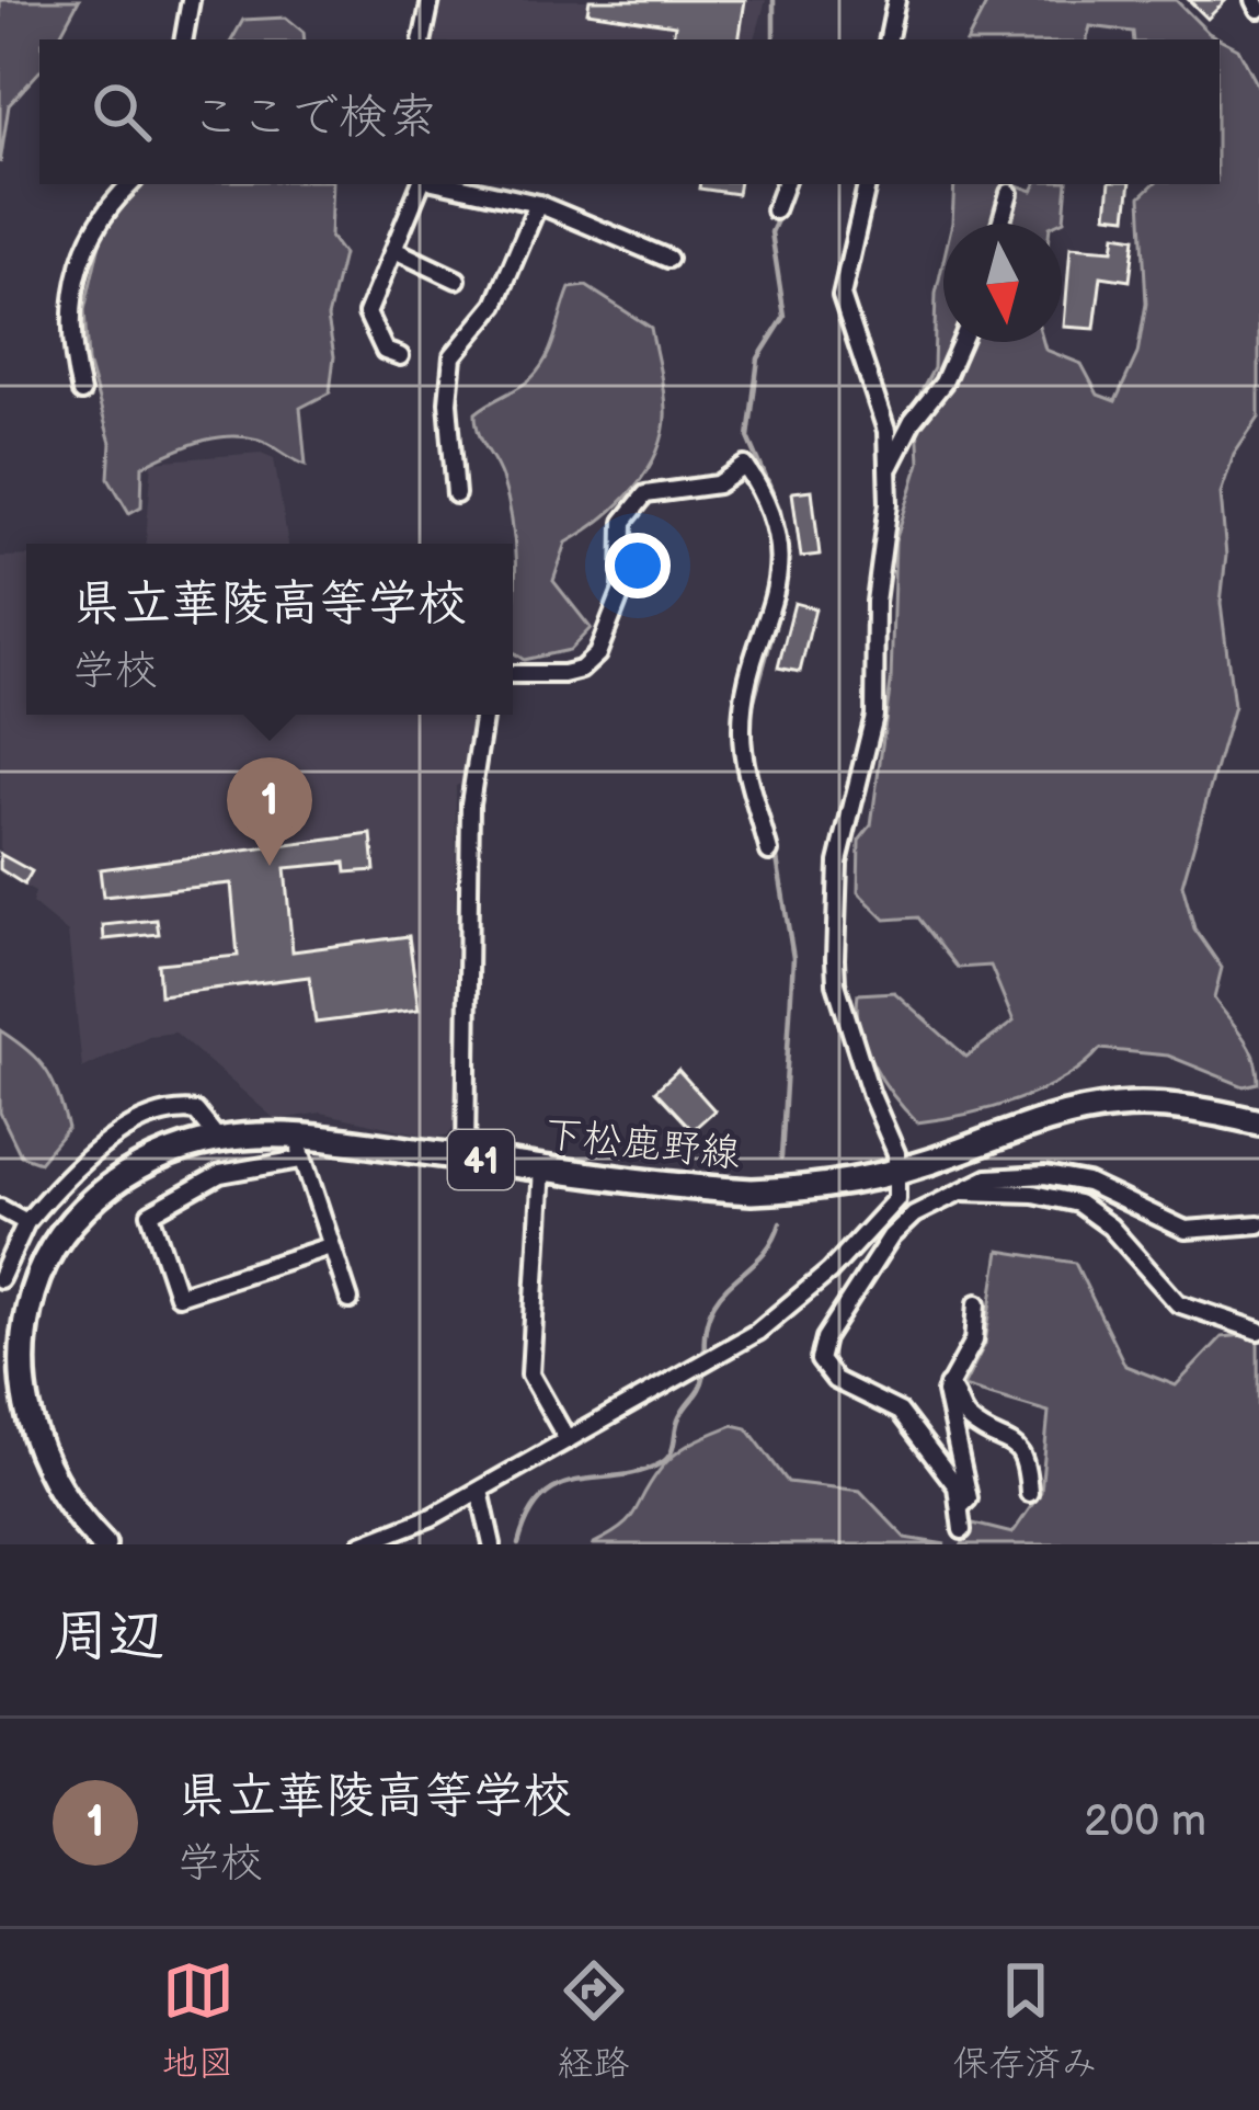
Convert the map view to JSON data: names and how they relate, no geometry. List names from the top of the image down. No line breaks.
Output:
{"streets":{"main road":["下松鹿野線","41"]},"north":"bottom","page":{"search":"ここで検索","popup":["県立華陵高等学校","学校"],"pins":"1","heading":"周辺","list":[{"mark":"1","name":"県立華陵高等学校","note":"学校","value":"200 m"}],"nav":["地図","経路","保存済み"]}}
